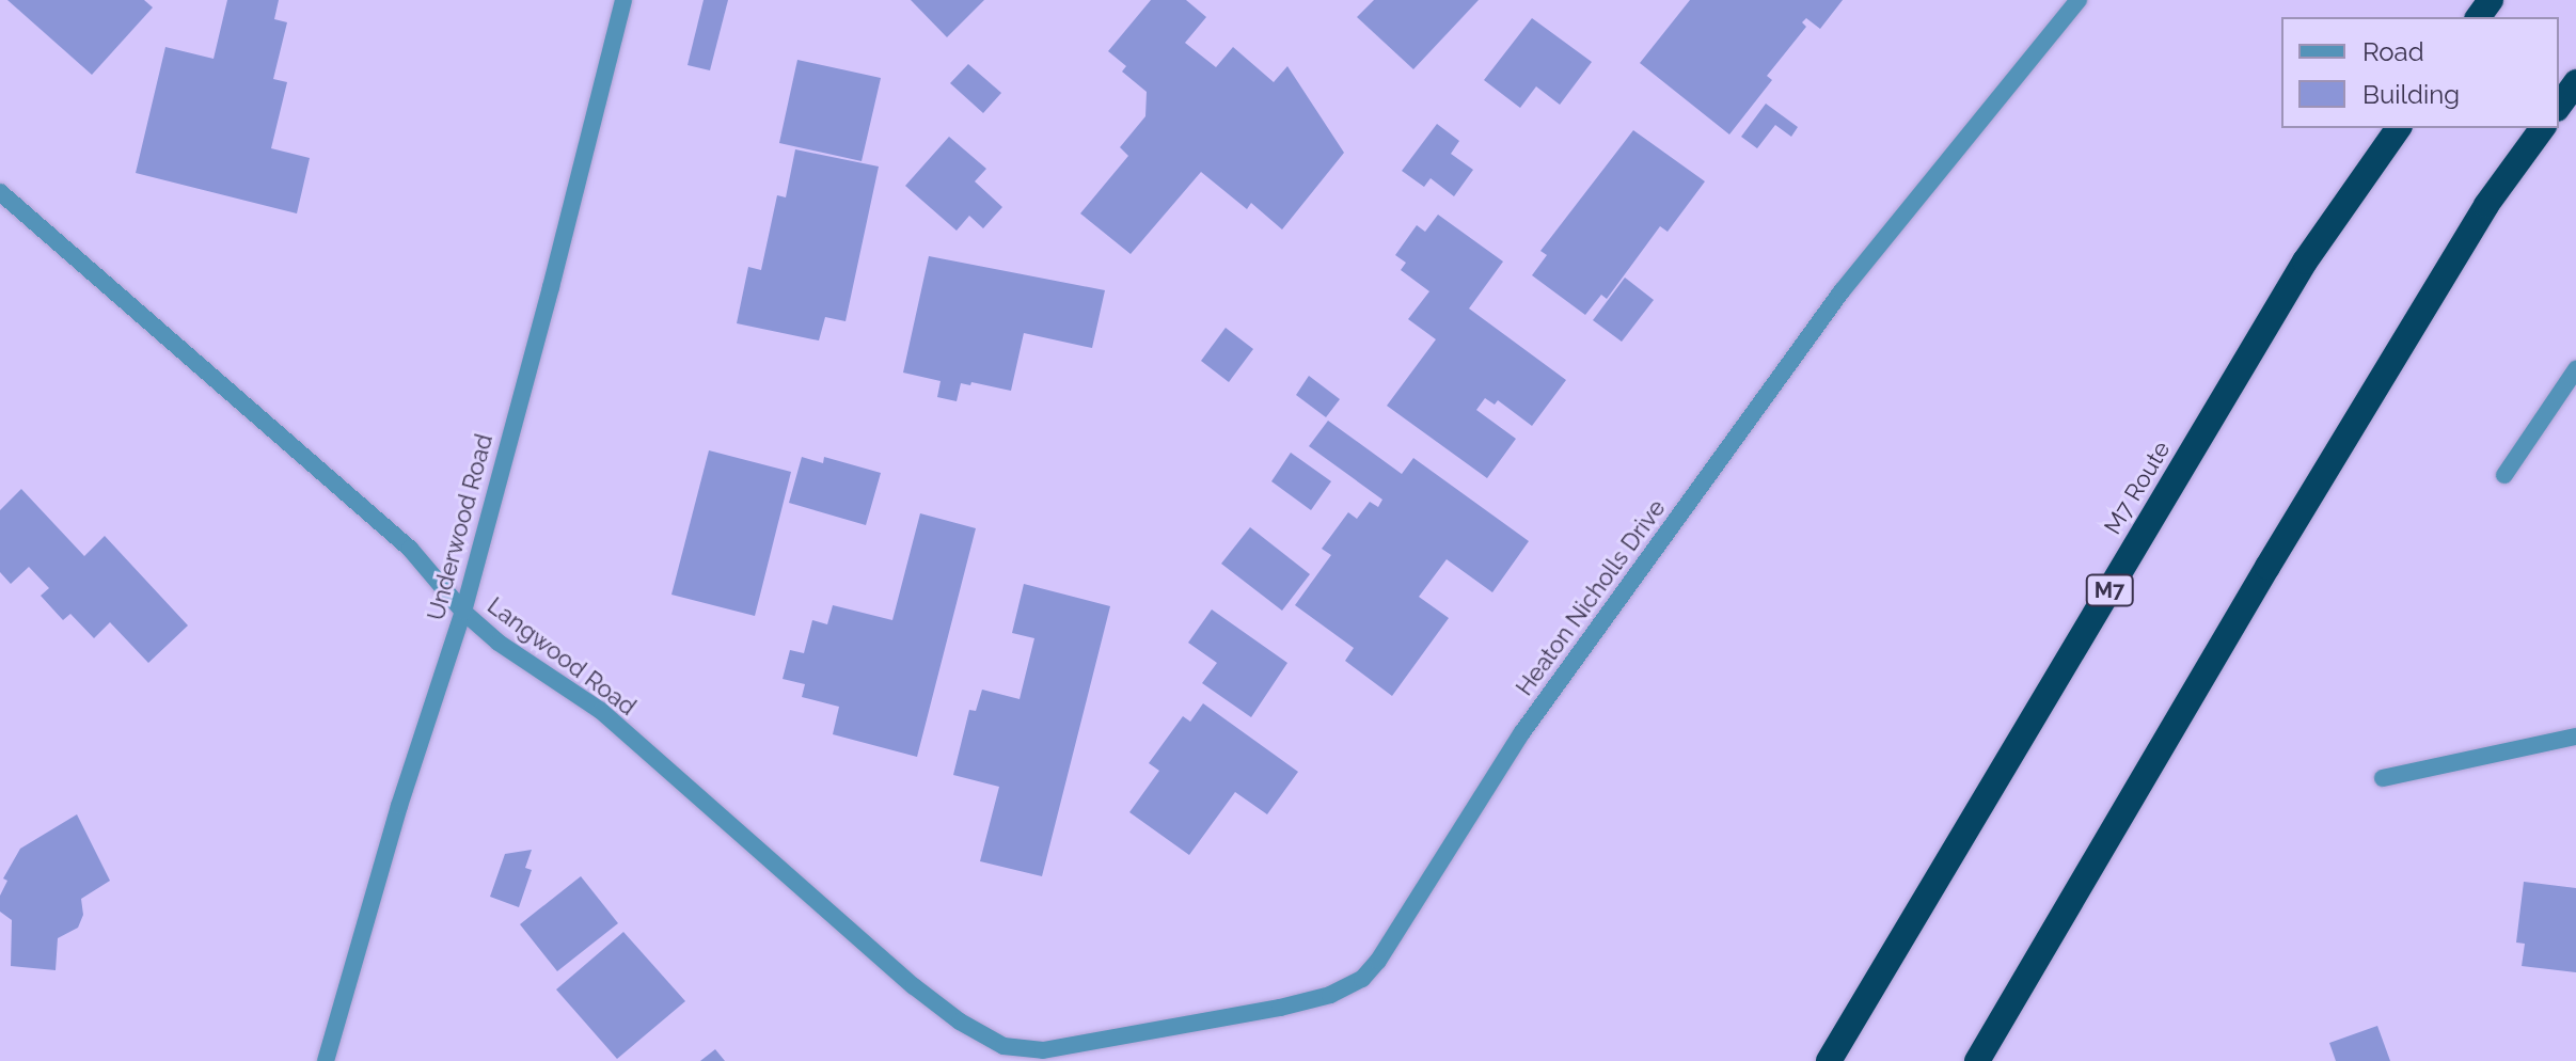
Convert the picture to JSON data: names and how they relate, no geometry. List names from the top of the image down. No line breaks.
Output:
{"streets":{"highway":["M7 Route","M7"],"street":["Underwood Road","Heaton Nicholls Drive","Langwood Road"]},"crossings":[["Underwood Road","Langwood Road"],["Heaton Nicholls Drive","Langwood Road"]],"legend":["Road","Building"]}
